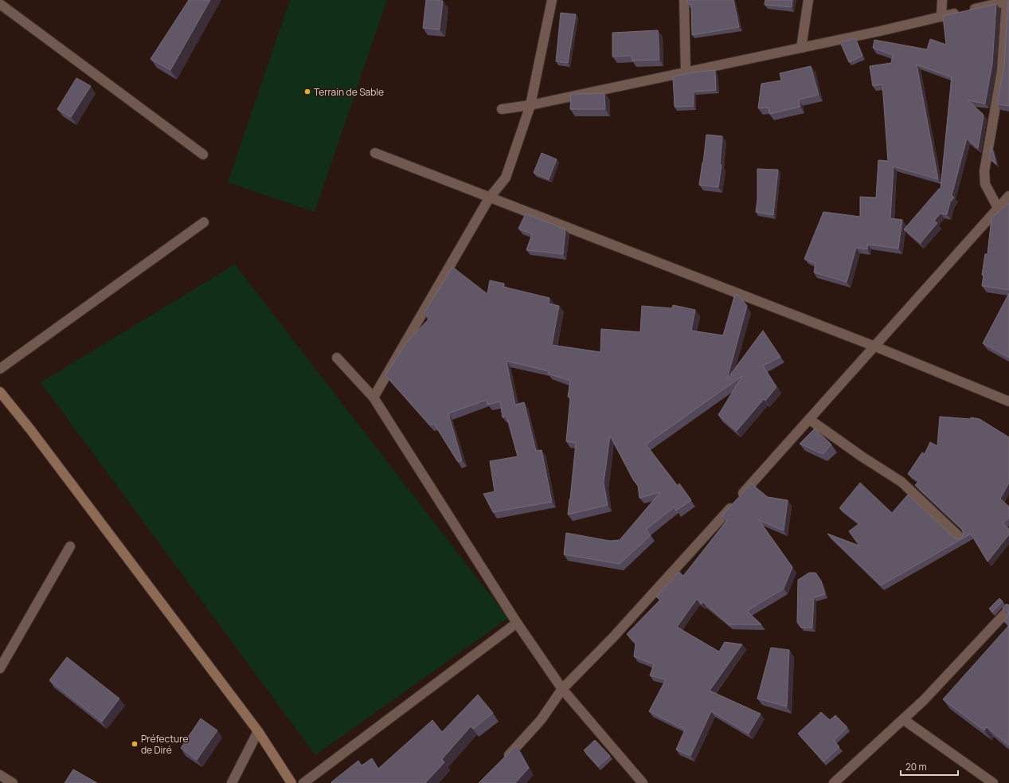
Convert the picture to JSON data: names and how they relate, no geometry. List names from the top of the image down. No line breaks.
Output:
{"places":["Terrain de Sable","Préfecture de Diré"],"scale_bar":"20 m"}
